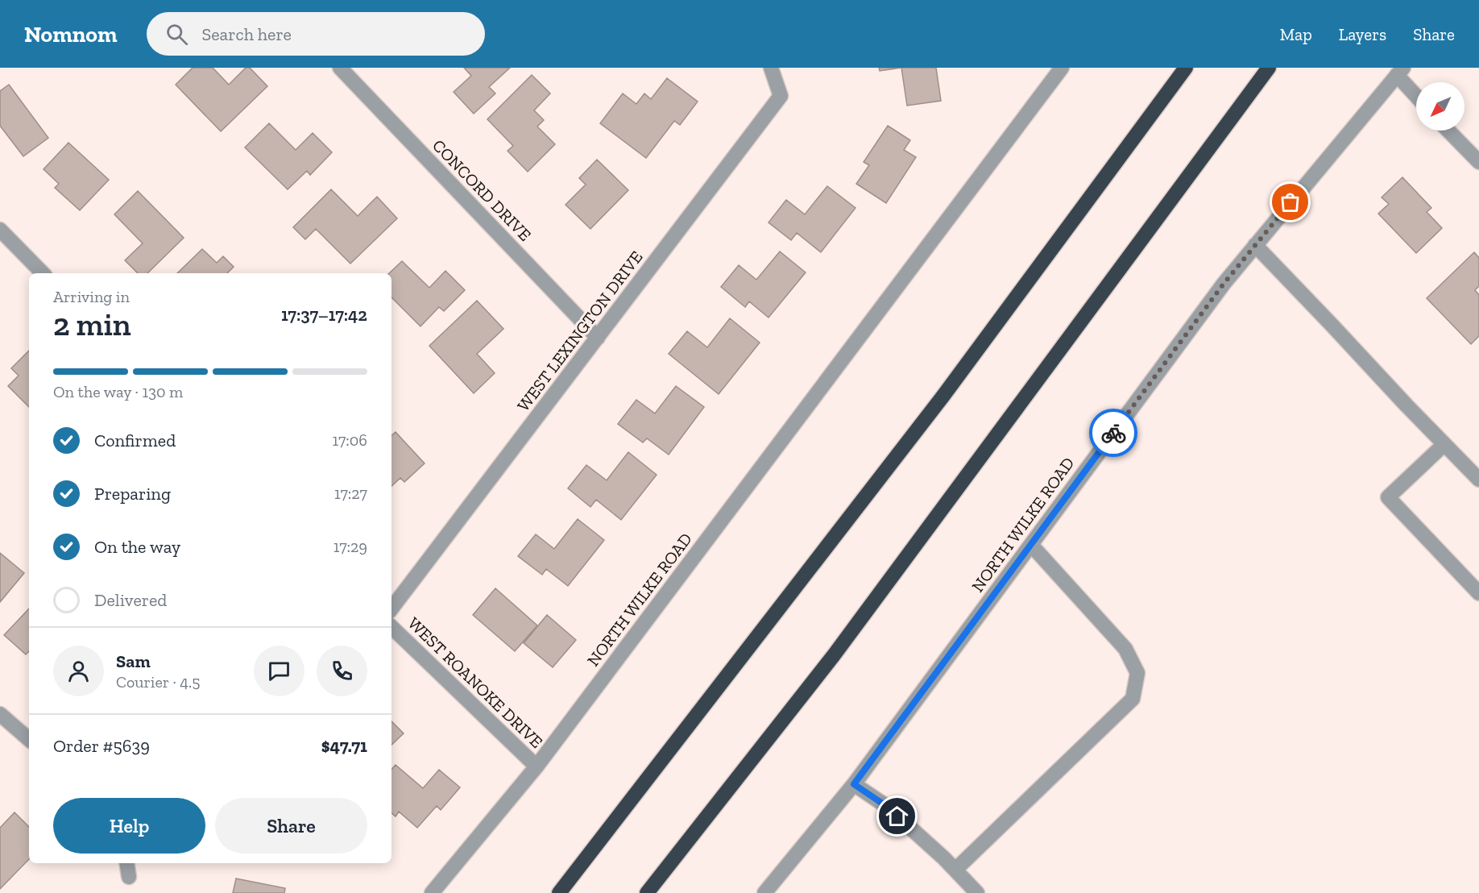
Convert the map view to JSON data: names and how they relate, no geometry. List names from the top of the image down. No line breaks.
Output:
{"streets":{"street":["CONCORD DRIVE","WEST LEXINGTON DRIVE","NORTH WILKE ROAD","WEST ROANOKE DRIVE"]},"crossings":[["CONCORD DRIVE","WEST LEXINGTON DRIVE"],["NORTH WILKE ROAD","WEST ROANOKE DRIVE"]],"north":"bottom left","page":{"header":"Nomnom","search":"Search here","nav":["Map","Layers","Share"],"heading":["2 min","Arriving in","17:37–17:42"],"panel":["Sam","Courier · 4.5","Order #5639","$47.71"],"bar":"On the way · 130 m","list":[["Confirmed","17:06"],["Preparing","17:27"],["On the way","17:29"],"Delivered"],"buttons":["Help","Share"]}}
